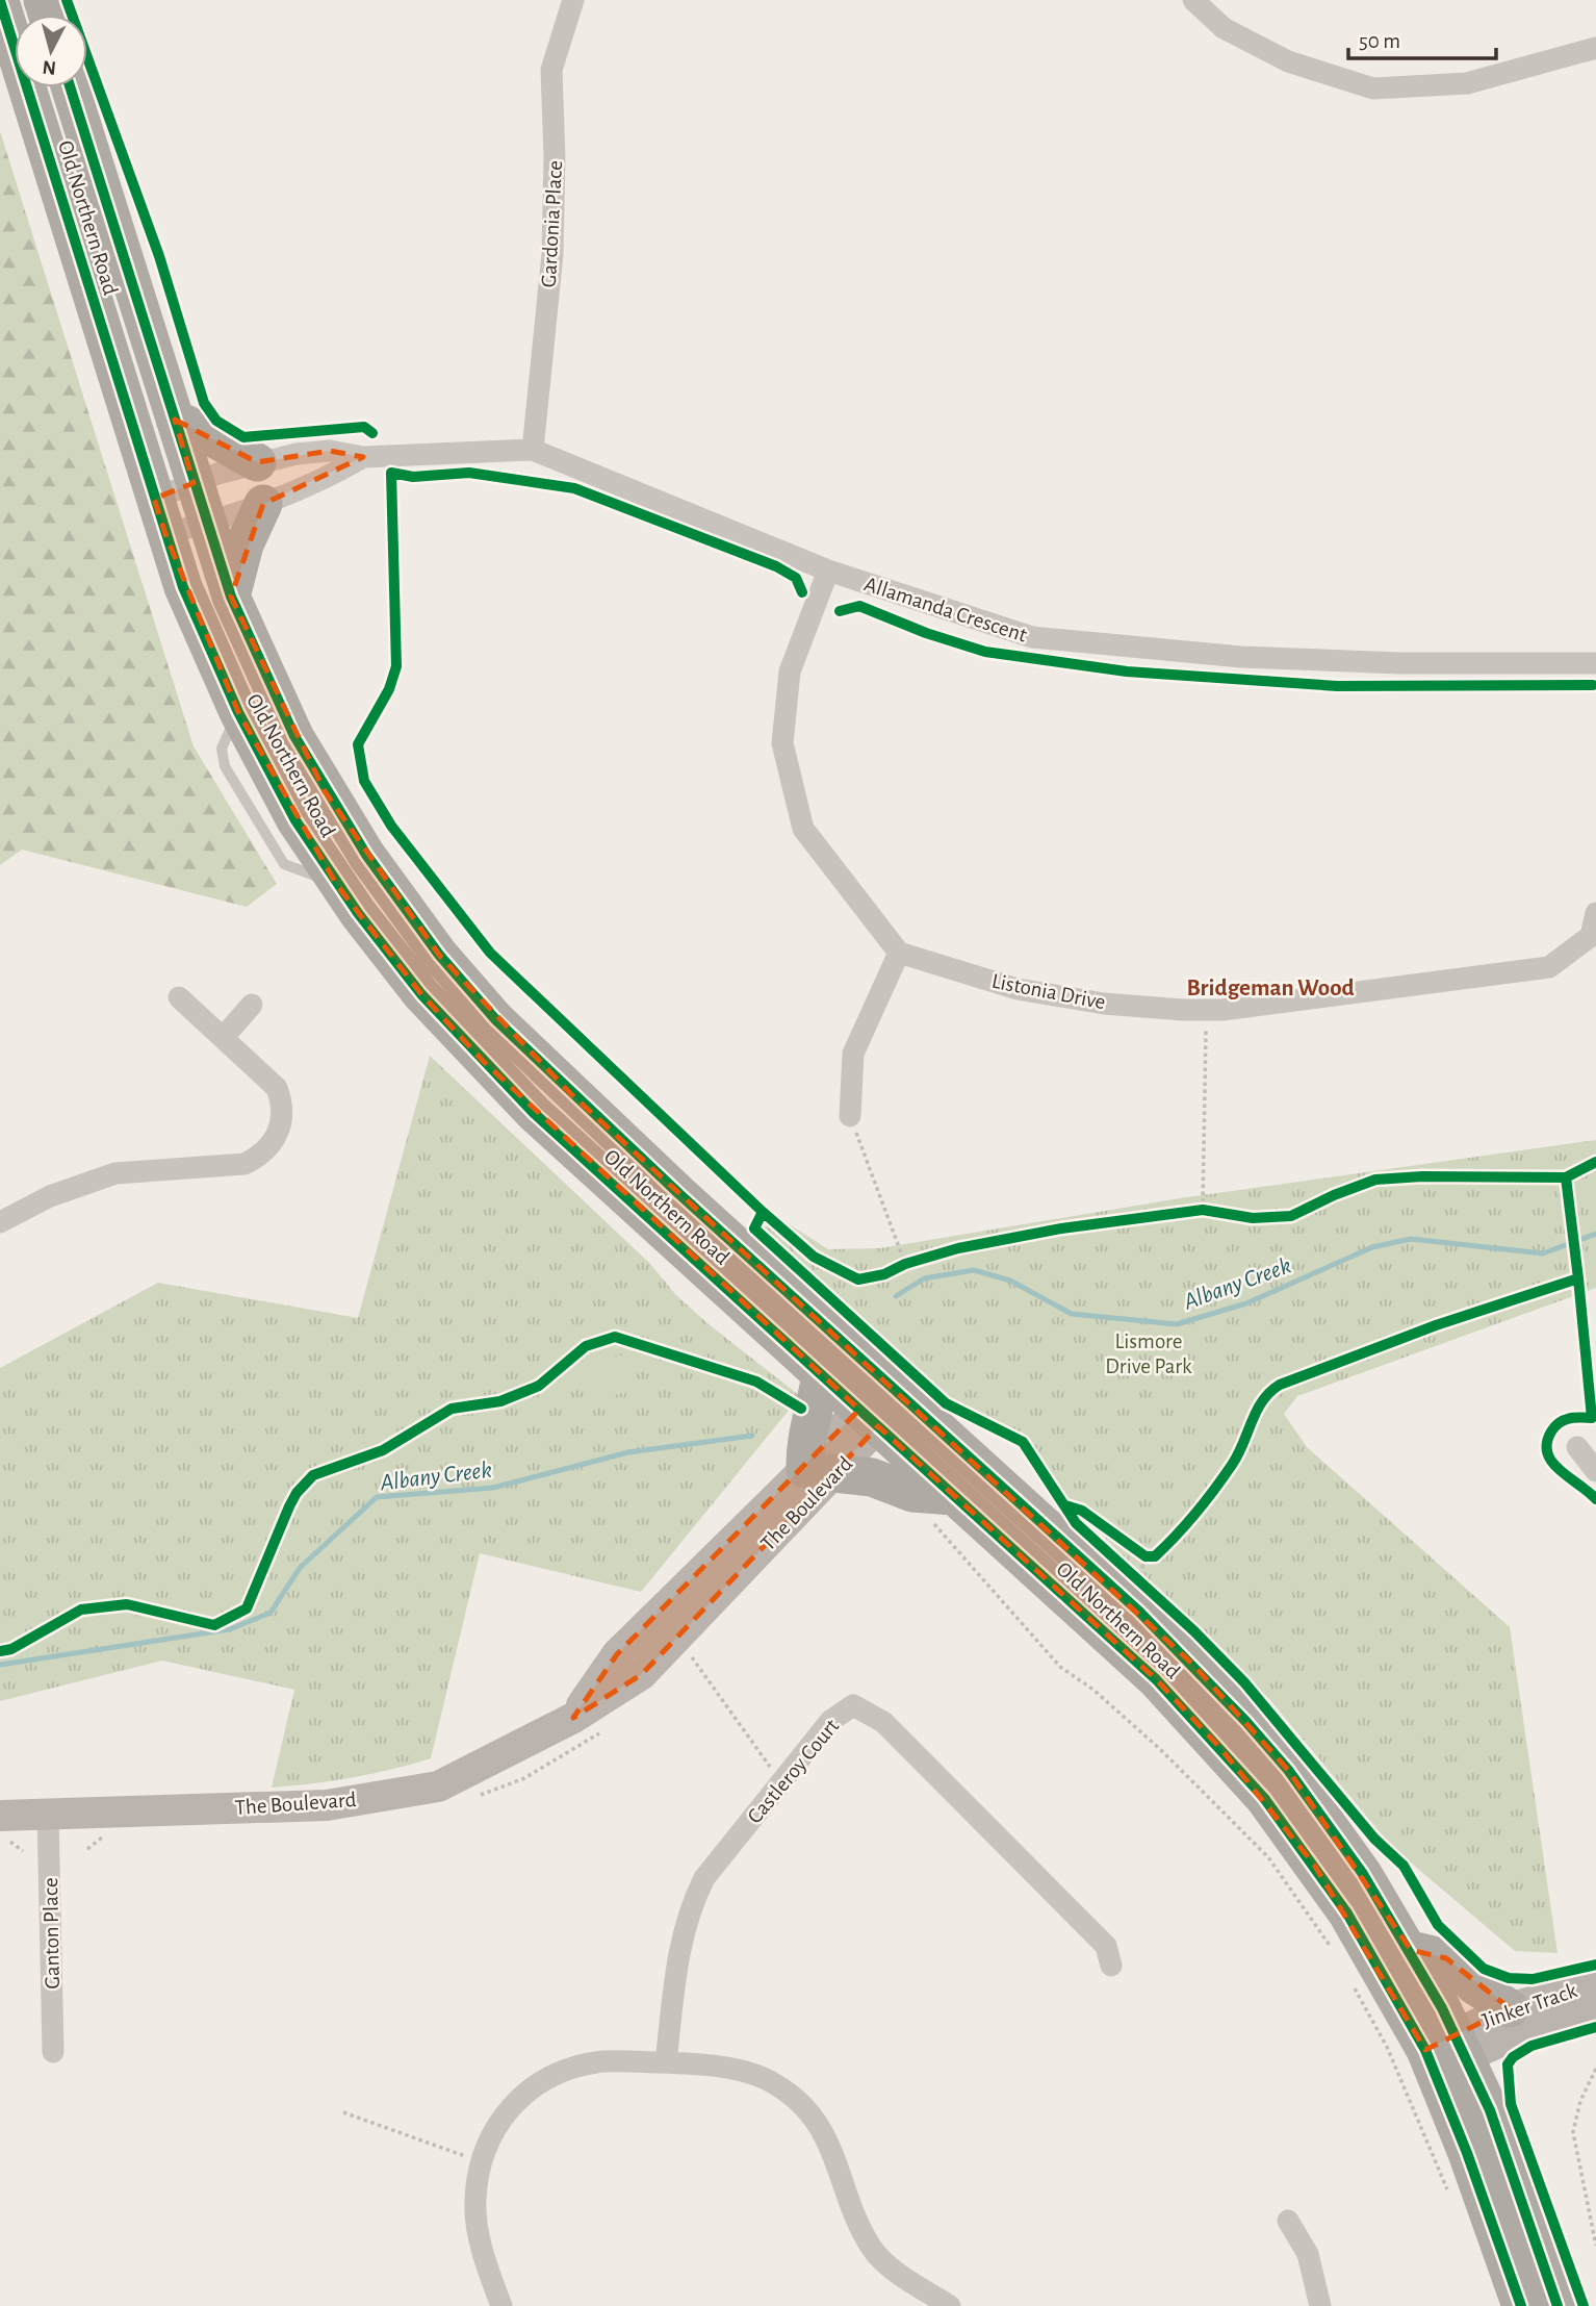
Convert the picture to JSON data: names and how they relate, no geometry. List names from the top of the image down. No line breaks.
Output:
{"streets":{"highway":["Old Northern Road"],"street":["Gardonia Place","Allamanda Crescent","Listonia Drive","The Boulevard","Castleroy Court","Ganton Place","Jinker Track"]},"crossings":[["Old Northern Road","Allamanda Crescent"],["Old Northern Road","The Boulevard"],["Old Northern Road","Jinker Track"],["Gardonia Place","Allamanda Crescent"],["The Boulevard","Ganton Place"]],"districts":["Bridgeman Wood"],"water":["Albany Creek"],"parks":["Lismore Drive Park"],"scale_bar":"50 m","north":"bottom"}
